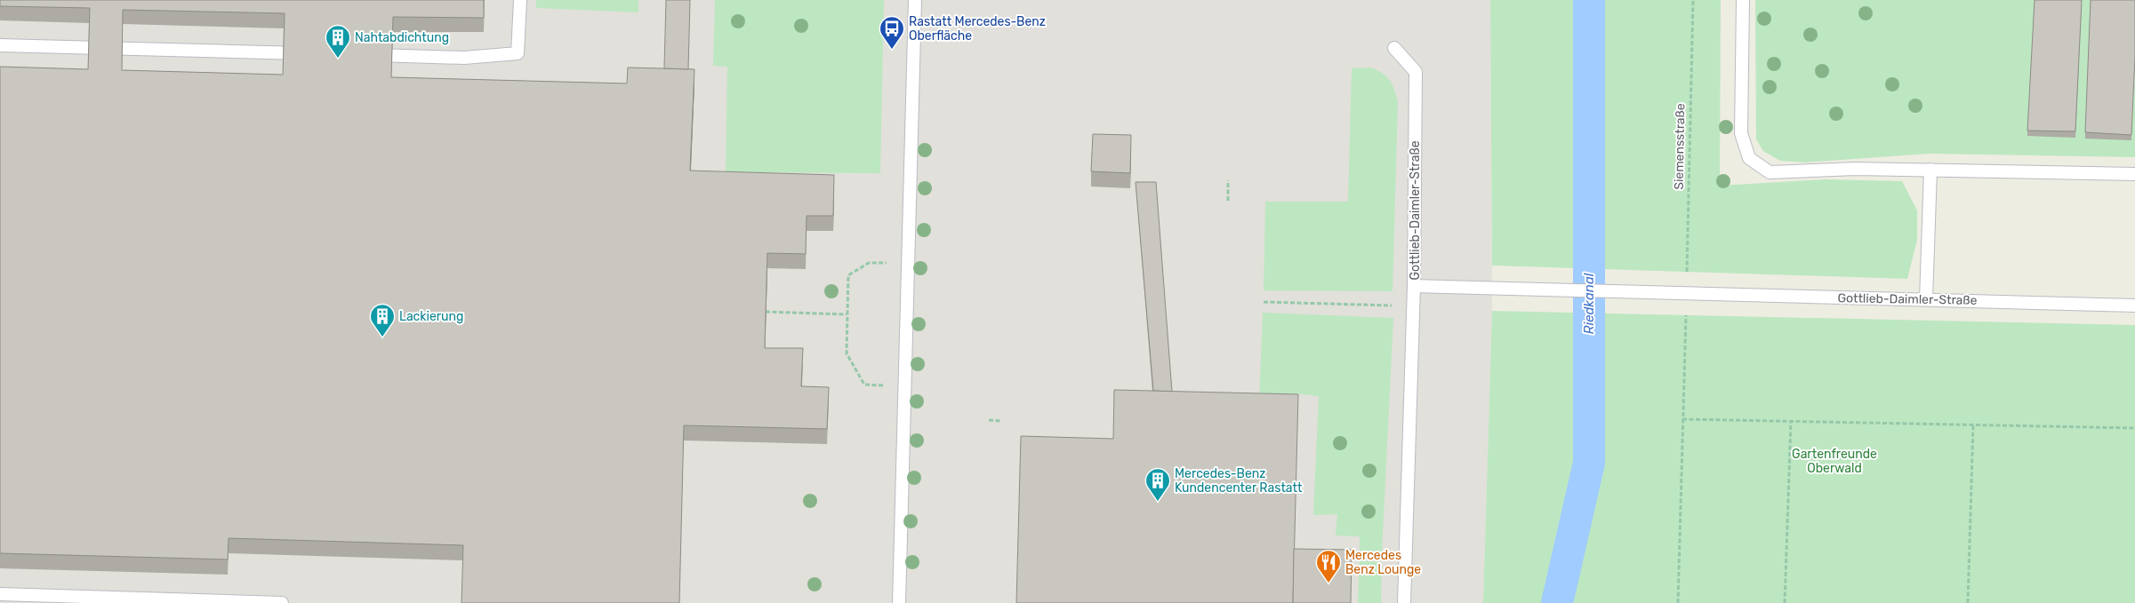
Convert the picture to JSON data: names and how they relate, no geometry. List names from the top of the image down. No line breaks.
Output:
{"streets":{"lane":["Gottlieb-Daimler-Straße"],"path":["Siemensstraße"]},"crossings":[["Siemensstraße","Gottlieb-Daimler-Straße"]],"water":["Riedkanal"],"parks":["Gartenfreunde Oberwald"],"places":{"bus stop":["Rastatt Mercedes-Benz Oberfläche"],"building":["Nahtabdichtung","Lackierung","Mercedes-Benz Kundencenter Rastatt"],"restaurant":["Mercedes Benz Lounge"]}}
